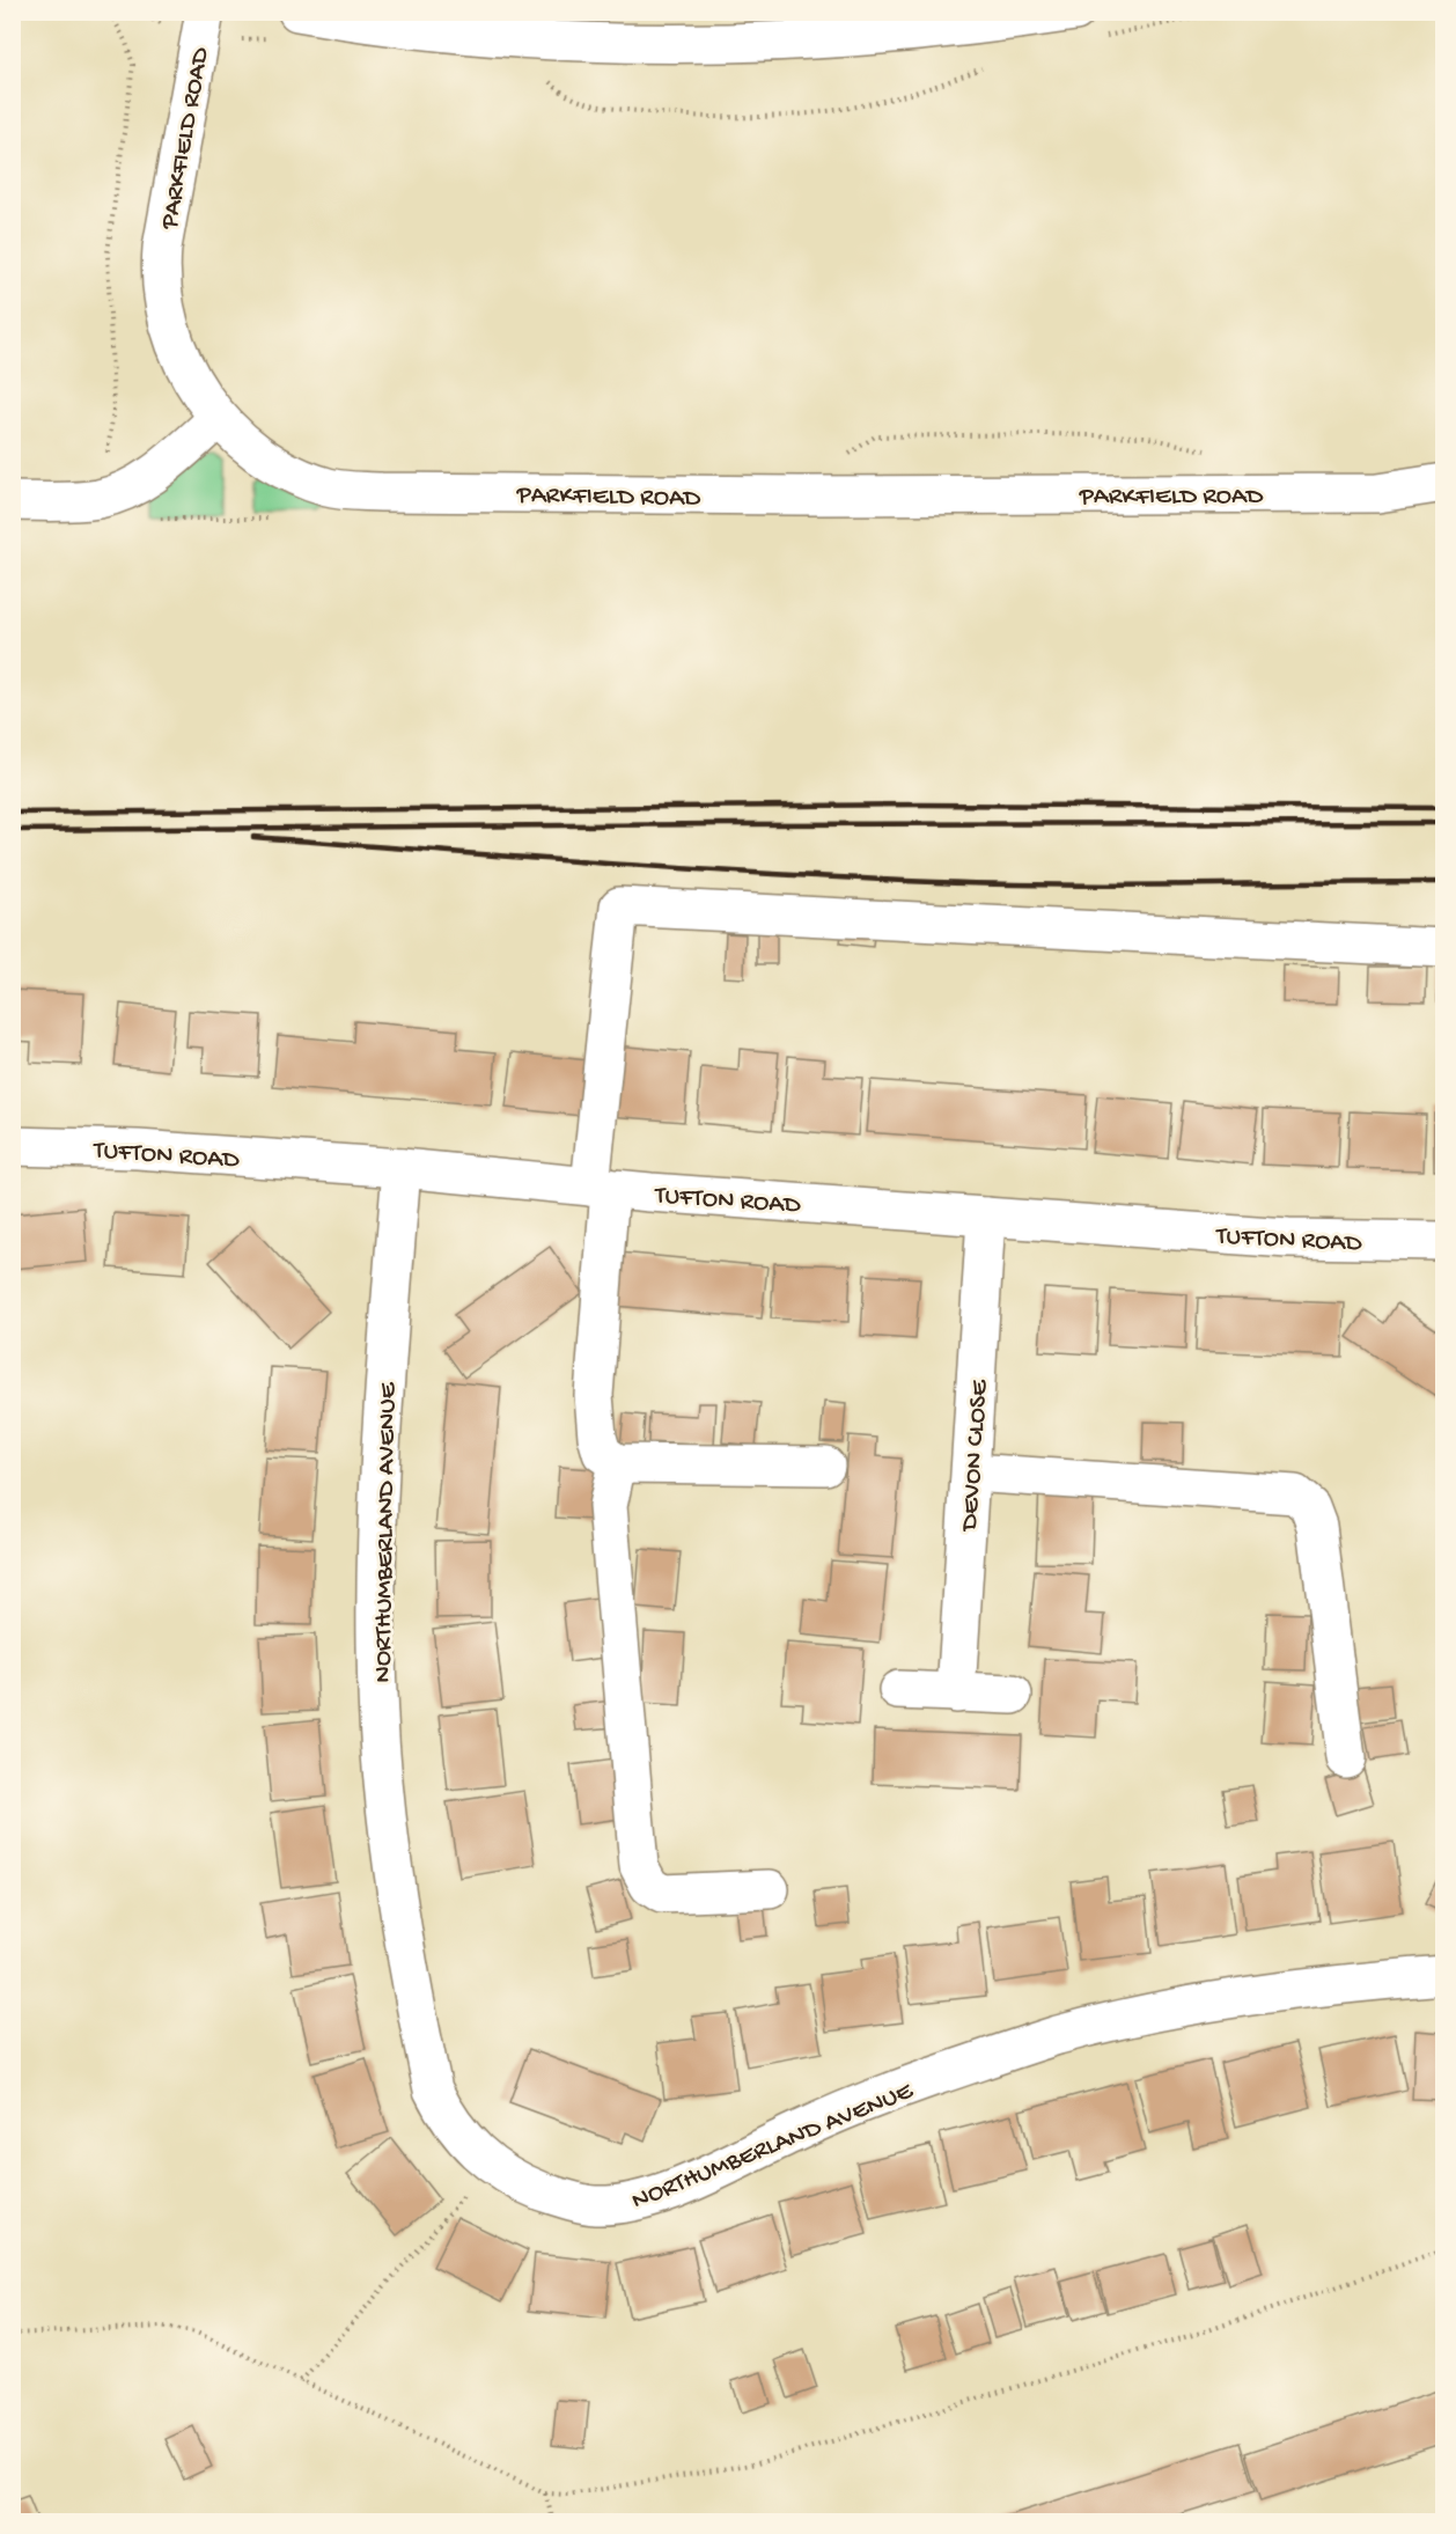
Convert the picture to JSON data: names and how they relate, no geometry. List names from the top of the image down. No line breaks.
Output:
{"streets":{"street":["PARKFIELD ROAD","TUFTON ROAD","DEVON CLOSE","NORTHUMBERLAND AVENUE"]},"crossings":[["TUFTON ROAD","DEVON CLOSE"],["TUFTON ROAD","NORTHUMBERLAND AVENUE"]]}
